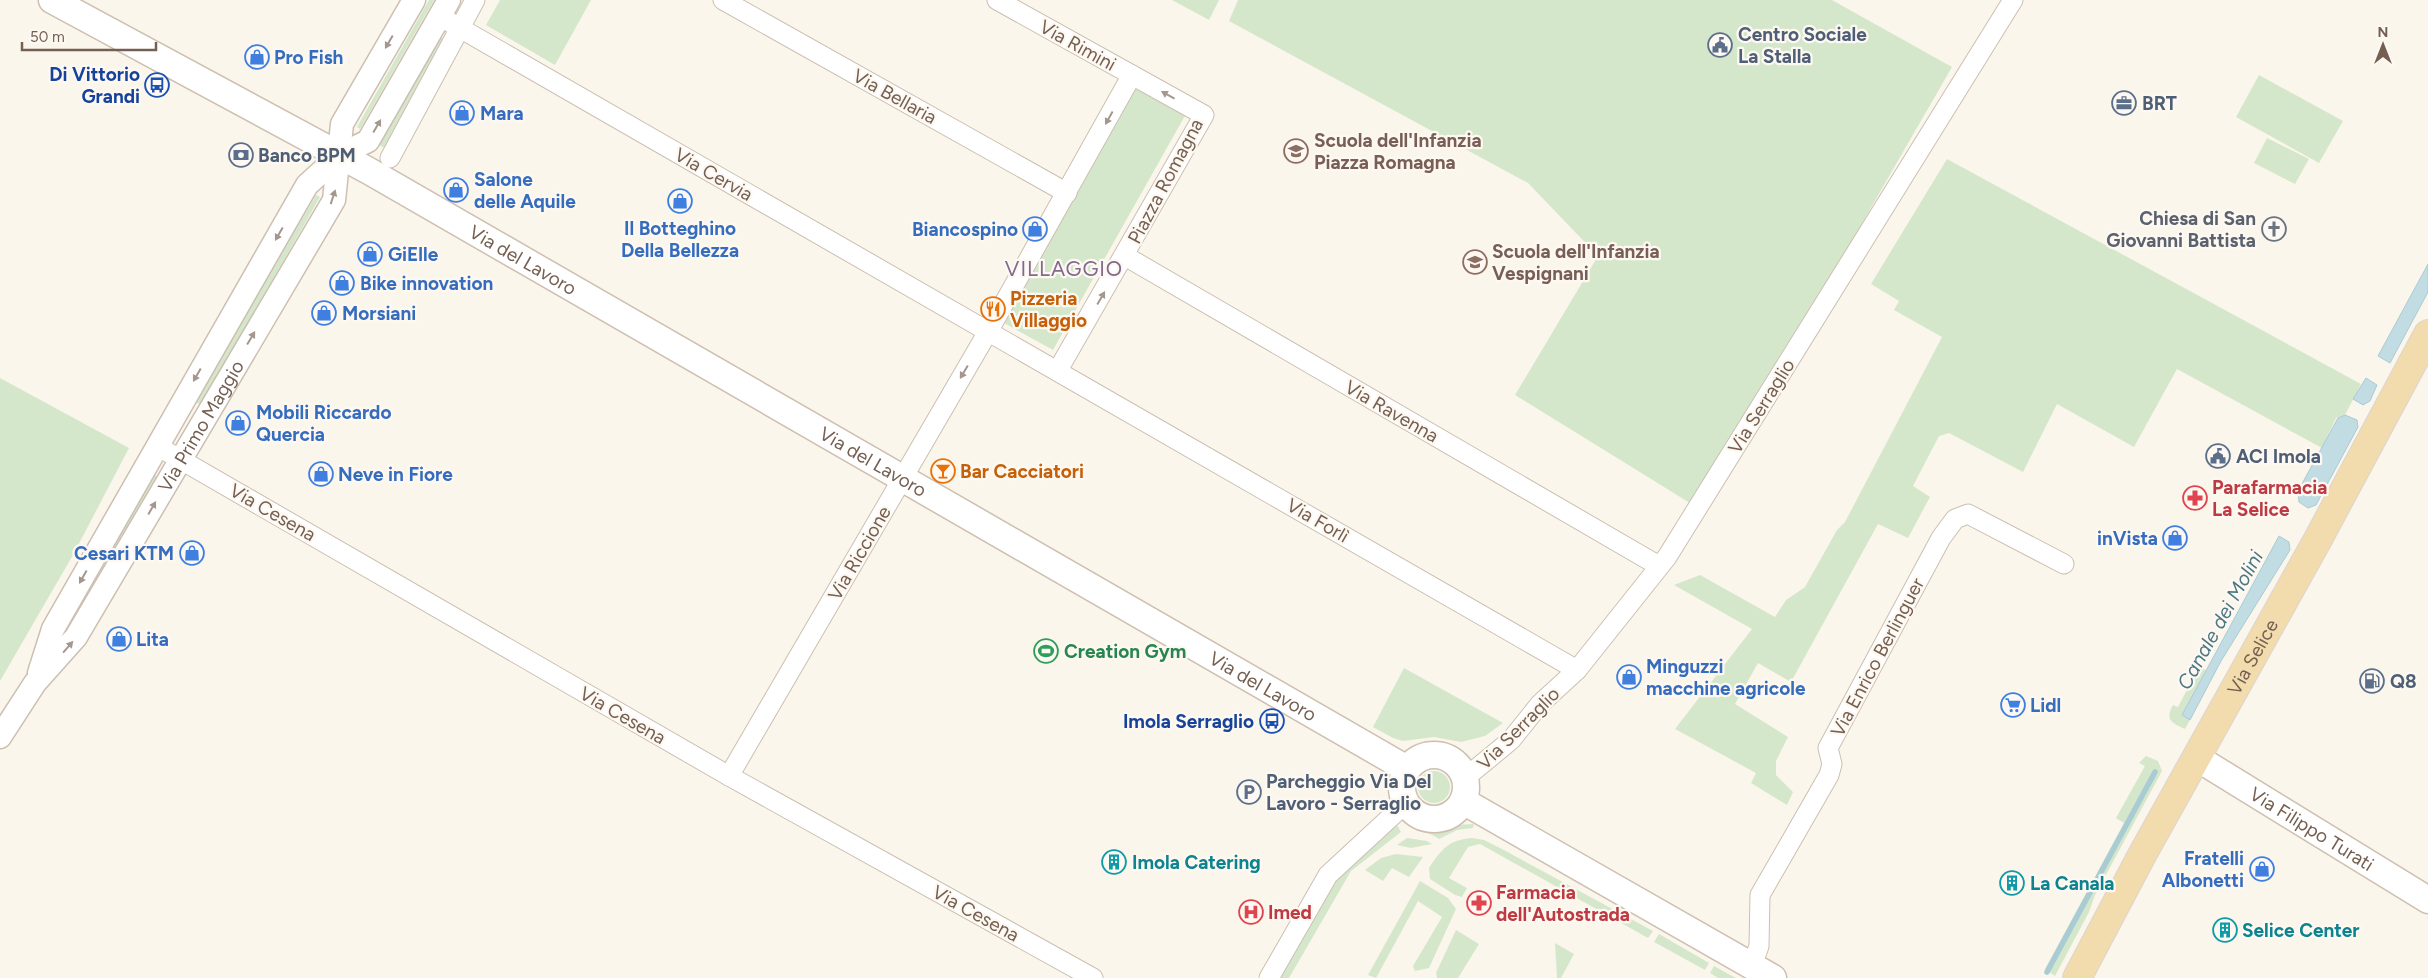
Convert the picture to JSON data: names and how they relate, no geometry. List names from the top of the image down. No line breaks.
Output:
{"streets":{"main road":["Via del Lavoro","Via Selice","Via Filippo Turati"],"street":["Via Rimini","Via Bellaria","Via Cervia","Piazza Romagna","Via Serraglio","Via Ravenna","Via Primo Maggio","Via Cesena","Via Forlì","Via Riccione","Via Enrico Berlinguer"]},"crossings":[["Via Rimini","Piazza Romagna"],["Via Cervia","Via Primo Maggio"],["Via Cervia","Via Riccione"],["Piazza Romagna","Via Ravenna"],["Piazza Romagna","Via Forlì"],["Via del Lavoro","Via Serraglio"],["Via del Lavoro","Via Primo Maggio"],["Via del Lavoro","Via Riccione"],["Via Serraglio","Via Ravenna"],["Via Serraglio","Via Forlì"],["Via Primo Maggio","Via Cesena"],["Via Cesena","Via Riccione"],["Via Selice","Via Filippo Turati"]],"districts":["VILLAGGIO"],"water":["Canale dei Molini"],"places":{"public building":["Centro Sociale La Stalla","ACI Imola"],"shop":["Pro Fish","Mara","Salone delle Aquile","Il Botteghino Della Bellezza","Biancospino","GiElle","Bike innovation","Morsiani","Mobili Riccardo Quercia","Neve in Fiore","inVista","Cesari KTM","Lita","Minguzzi macchine agricole","Fratelli Albonetti"],"bus stop":["Di Vittorio Grandi","Imola Serraglio"],"office":["BRT"],"school or university":["Scuola dell'Infanzia Piazza Romagna","Scuola dell'Infanzia Vespignani"],"bank":["Banco BPM"],"church":["Chiesa di San Giovanni Battista"],"restaurant":["Pizzeria Villaggio"],"bar":["Bar Cacciatori"],"pharmacy":["Parafarmacia La Selice","Farmacia dell'Autostrada"],"sports":["Creation Gym"],"fuel station":["Q8"],"supermarket":["Lidl"],"parking":["Parcheggio Via Del Lavoro - Serraglio"],"building":["Imola Catering","La Canala","Selice Center"],"hospital":["Imed"]},"scale_bar":"50 m","north":"top"}
